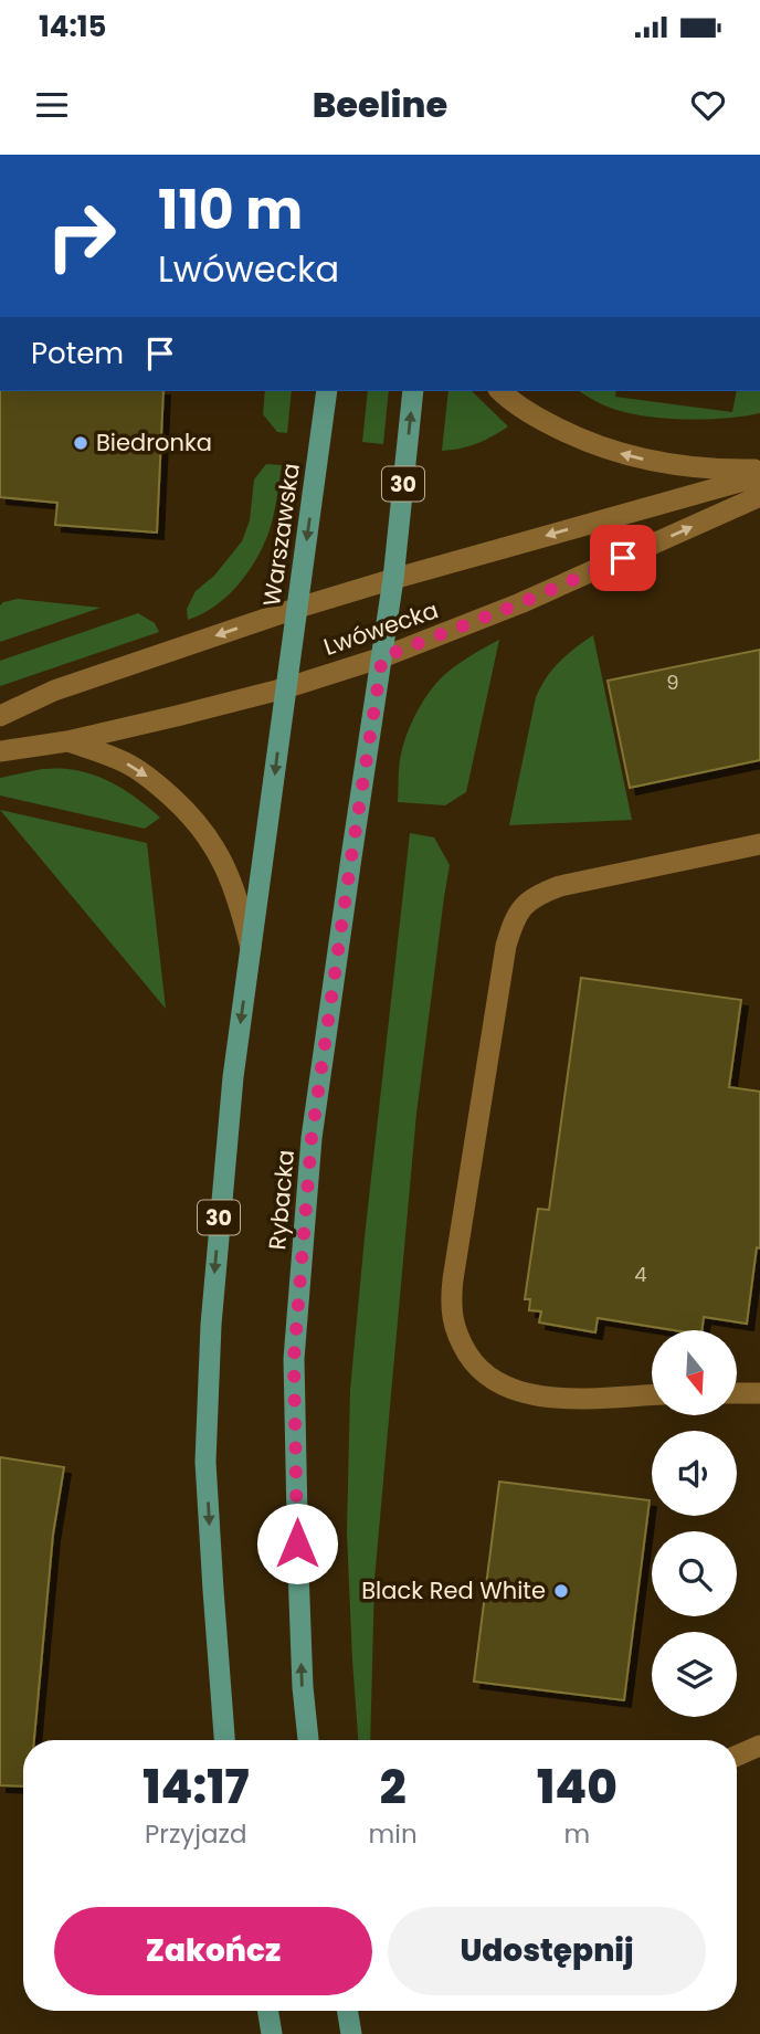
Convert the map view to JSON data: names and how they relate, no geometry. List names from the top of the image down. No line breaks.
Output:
{"streets":{"main road":["30","Warszawska","Rybacka"],"street":["Lwówecka"]},"crossings":[["30","Warszawska"],["30","Lwówecka"],["30","Rybacka"],["Warszawska","Lwówecka"],["Lwówecka","Rybacka"]],"places":["Biedronka","Black Red White"],"house_numbers":["9","4"],"north":"bottom","page":{"status":"14:15","header":"Beeline","turn":["110 m","Lwówecka"],"then":"Potem","eta":["14:17","Przyjazd","2","min","140","m"],"buttons":["Zakończ","Udostępnij"]}}
